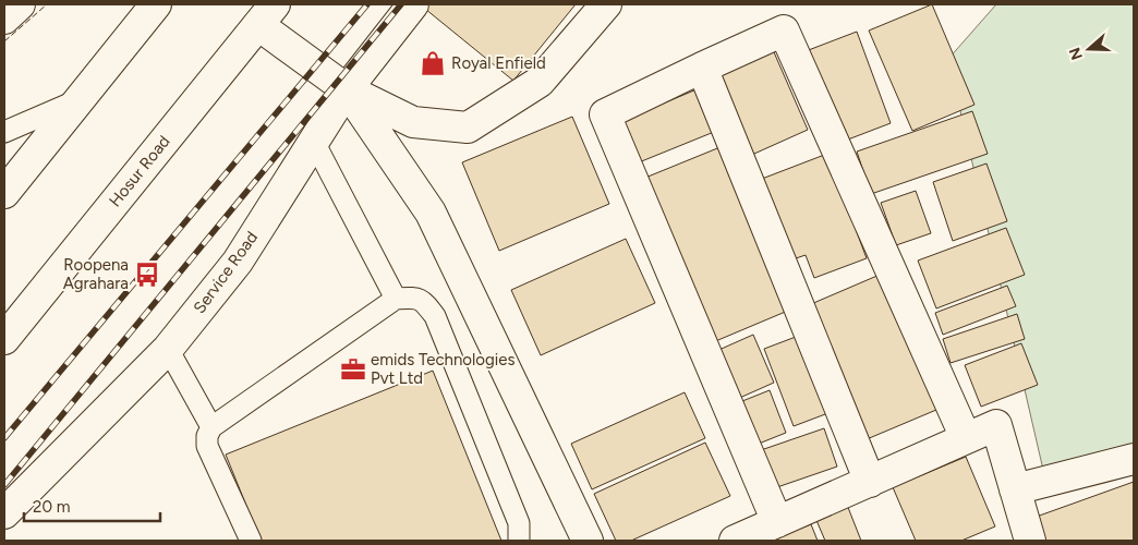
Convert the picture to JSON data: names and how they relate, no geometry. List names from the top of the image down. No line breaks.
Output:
{"streets":{"main road":["Hosur Road","Service Road"]},"places":{"shop":["Royal Enfield"],"bus stop":["Roopena Agrahara"],"office":["emids Technologies Pvt Ltd"]},"scale_bar":"20 m","north":"left"}
